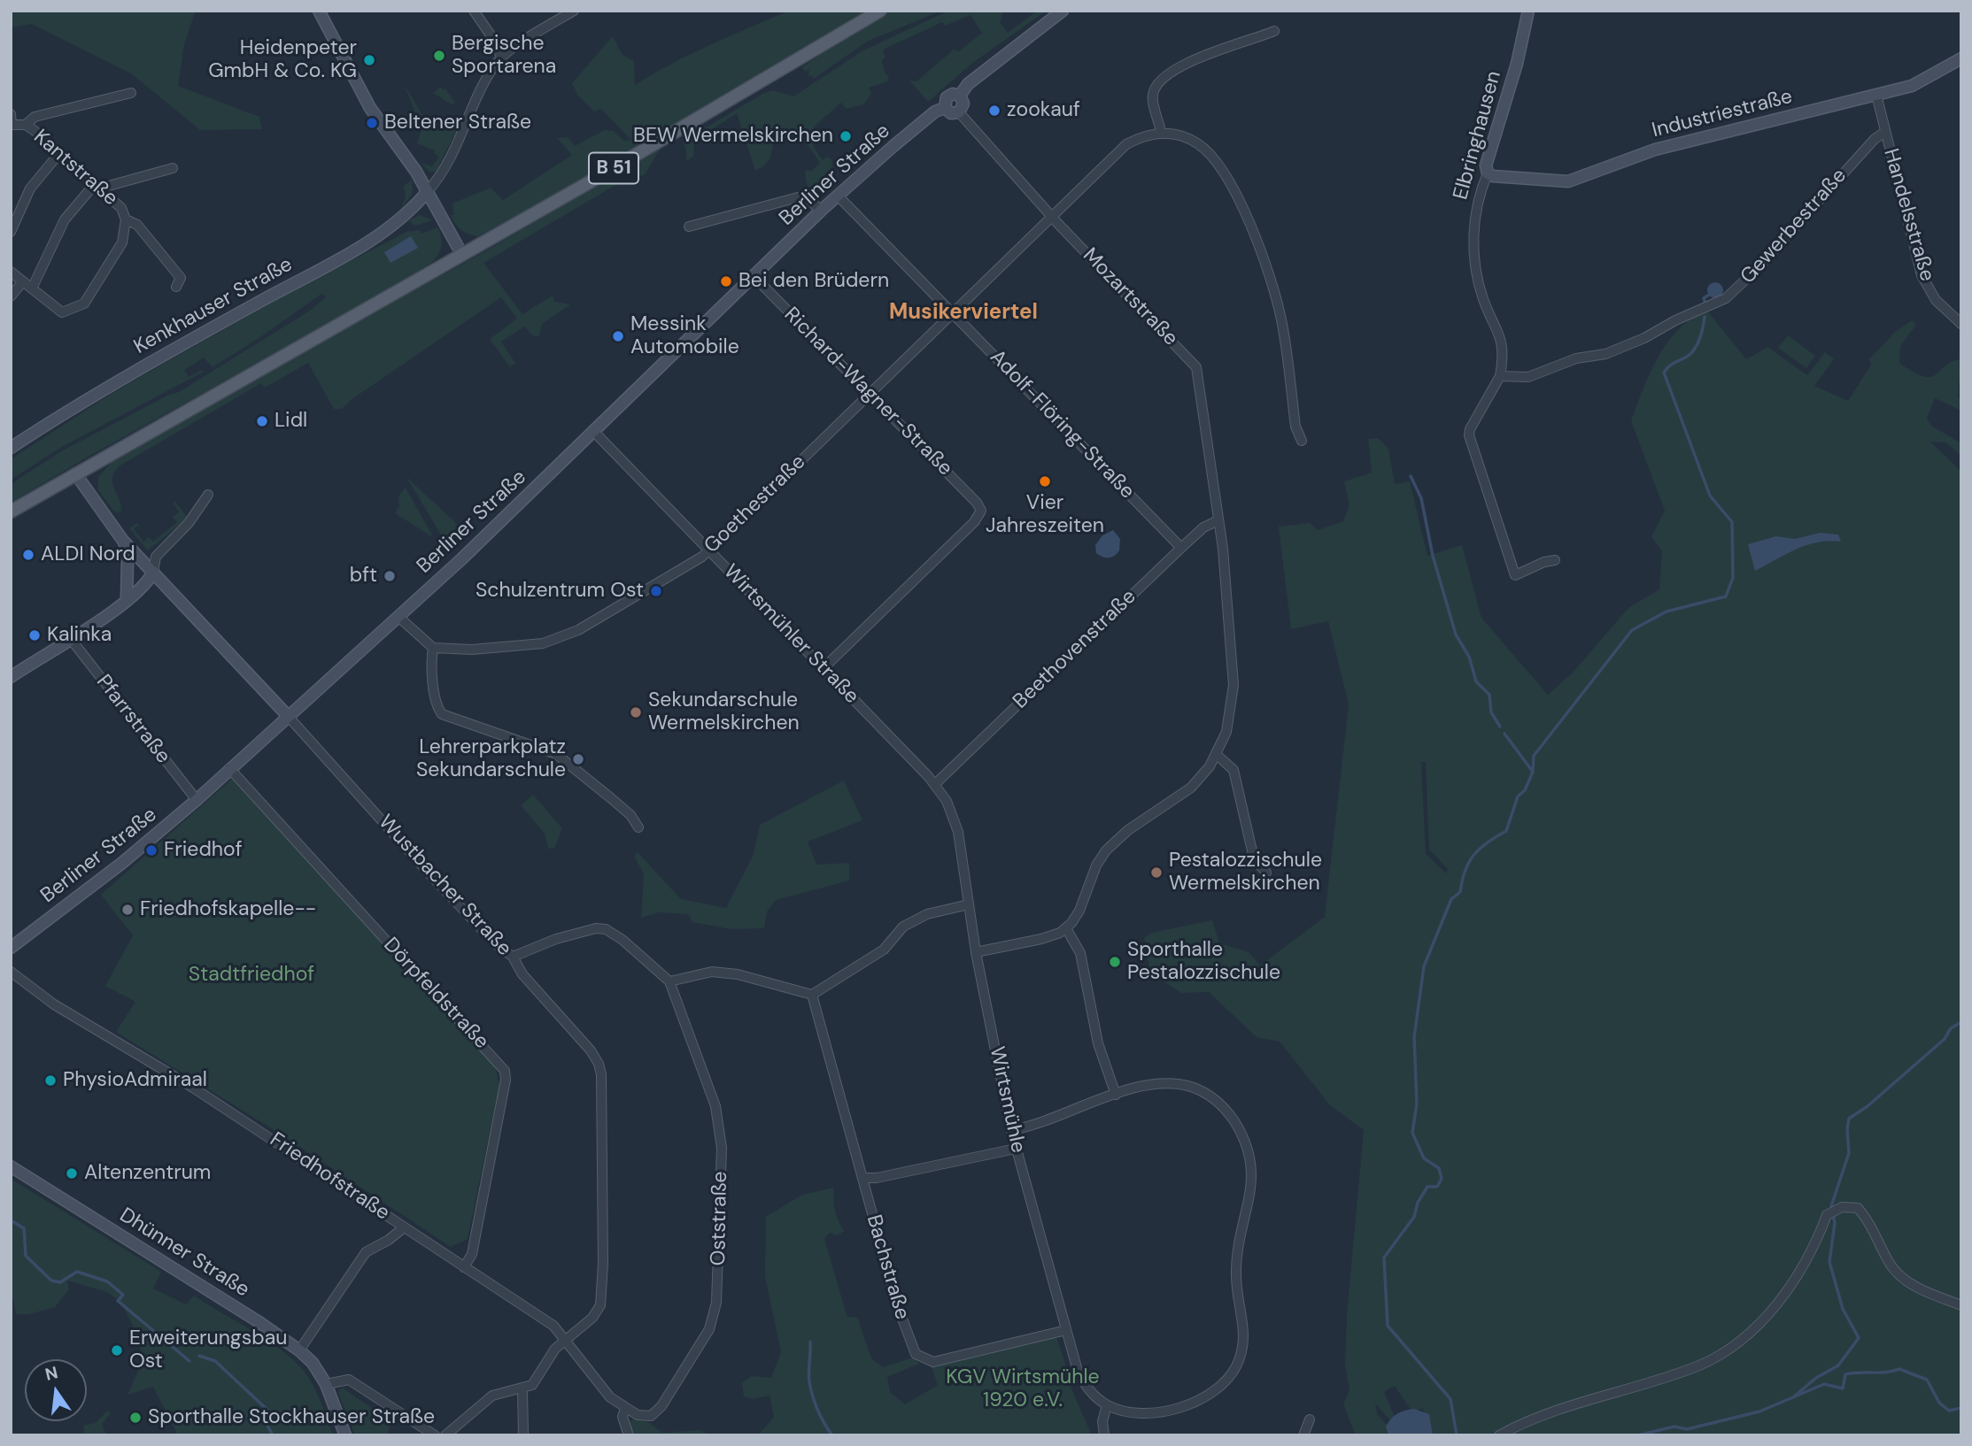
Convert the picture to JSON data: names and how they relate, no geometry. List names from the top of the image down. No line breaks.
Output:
{"streets":{"main road":["Industriestraße","Elbringhausen","B 51","Berliner Straße","Kenkhauser Straße","Dhünner Straße"],"street":["Kantstraße","Handelsstraße","Gewerbestraße","Mozartstraße","Richard-Wagner-Straße","Adolf-Flöring-Straße","Goethestraße","Wirtsmühler Straße","Beethovenstraße","Pfarrstraße","Wustbacher Straße","Dörpfeldstraße","Wirtsmühle","Friedhofstraße","Oststraße","Bachstraße"]},"crossings":[["Industriestraße","Elbringhausen"],["Industriestraße","Handelsstraße"],["Elbringhausen","Gewerbestraße"],["Berliner Straße","Mozartstraße"],["Berliner Straße","Richard-Wagner-Straße"],["Berliner Straße","Adolf-Flöring-Straße"],["Berliner Straße","Wirtsmühler Straße"],["Berliner Straße","Pfarrstraße"],["Berliner Straße","Wustbacher Straße"],["Berliner Straße","Dörpfeldstraße"],["Handelsstraße","Gewerbestraße"],["Mozartstraße","Goethestraße"],["Mozartstraße","Beethovenstraße"],["Richard-Wagner-Straße","Goethestraße"],["Richard-Wagner-Straße","Wirtsmühler Straße"],["Adolf-Flöring-Straße","Goethestraße"],["Adolf-Flöring-Straße","Beethovenstraße"],["Goethestraße","Wirtsmühler Straße"],["Wirtsmühler Straße","Beethovenstraße"],["Wirtsmühler Straße","Wirtsmühle"],["Beethovenstraße","Wirtsmühle"],["Wustbacher Straße","Friedhofstraße"],["Dörpfeldstraße","Friedhofstraße"],["Wirtsmühle","Bachstraße"],["Friedhofstraße","Oststraße"]],"districts":["Musikerviertel"],"parks":["Stadtfriedhof","KGV Wirtsmühle 1920 e.V."],"places":["Bergische Sportarena","Heidenpeter GmbH & Co. KG","zookauf","Beltener Straße","BEW Wermelskirchen","Bei den Brüdern","Messink Automobile","Lidl","Vier Jahreszeiten","ALDI Nord","bft","Schulzentrum Ost","Kalinka","Sekundarschule Wermelskirchen","Lehrerparkplatz Sekundarschule","Friedhof","Pestalozzischule Wermelskirchen","Friedhofskapelle--","Sporthalle Pestalozzischule","PhysioAdmiraal","Altenzentrum","Erweiterungsbau Ost","Sporthalle Stockhauser Straße"],"north":"top"}
